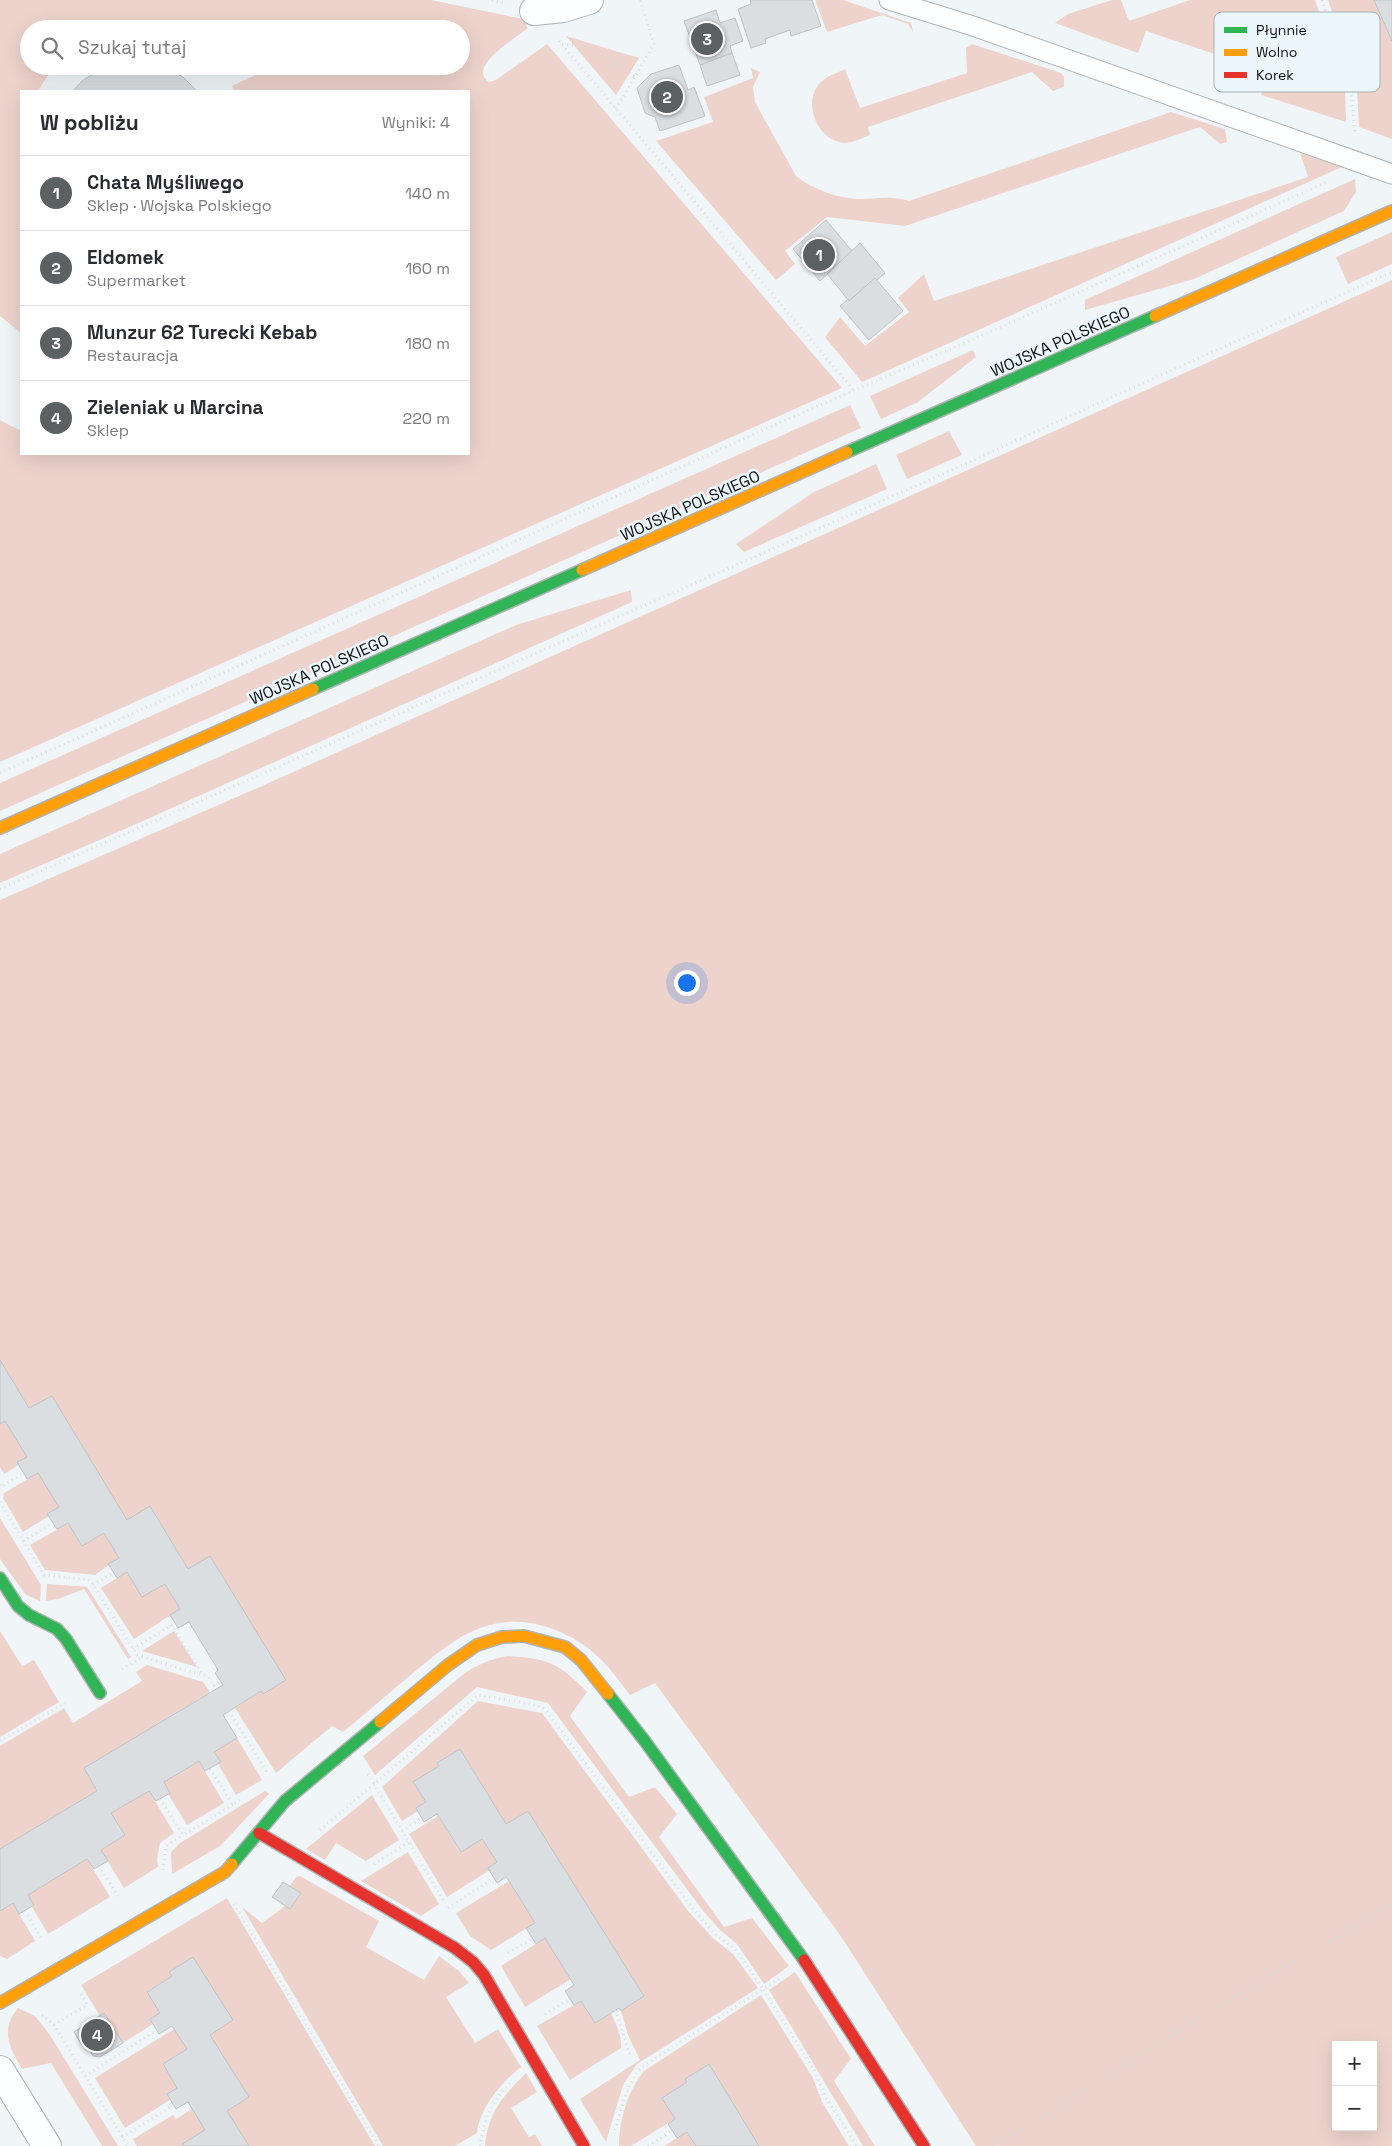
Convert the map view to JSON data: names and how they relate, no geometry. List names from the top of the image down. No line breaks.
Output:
{"streets":{"street":["WOJSKA POLSKIEGO"]},"legend":["Płynnie","Wolno","Korek"],"page":{"search":"Szukaj tutaj","pins":["3","2","1","4"],"heading":["W pobliżu","Wyniki: 4"],"list":[{"mark":"1","name":"Chata Myśliwego","note":"Sklep · Wojska Polskiego","value":"140 m"},{"mark":"2","name":"Eldomek","note":"Supermarket","value":"160 m"},{"mark":"3","name":"Munzur 62 Turecki Kebab","note":"Restauracja","value":"180 m"},{"mark":"4","name":"Zieleniak u Marcina","note":"Sklep","value":"220 m"}],"map_buttons":["+","−"]}}
